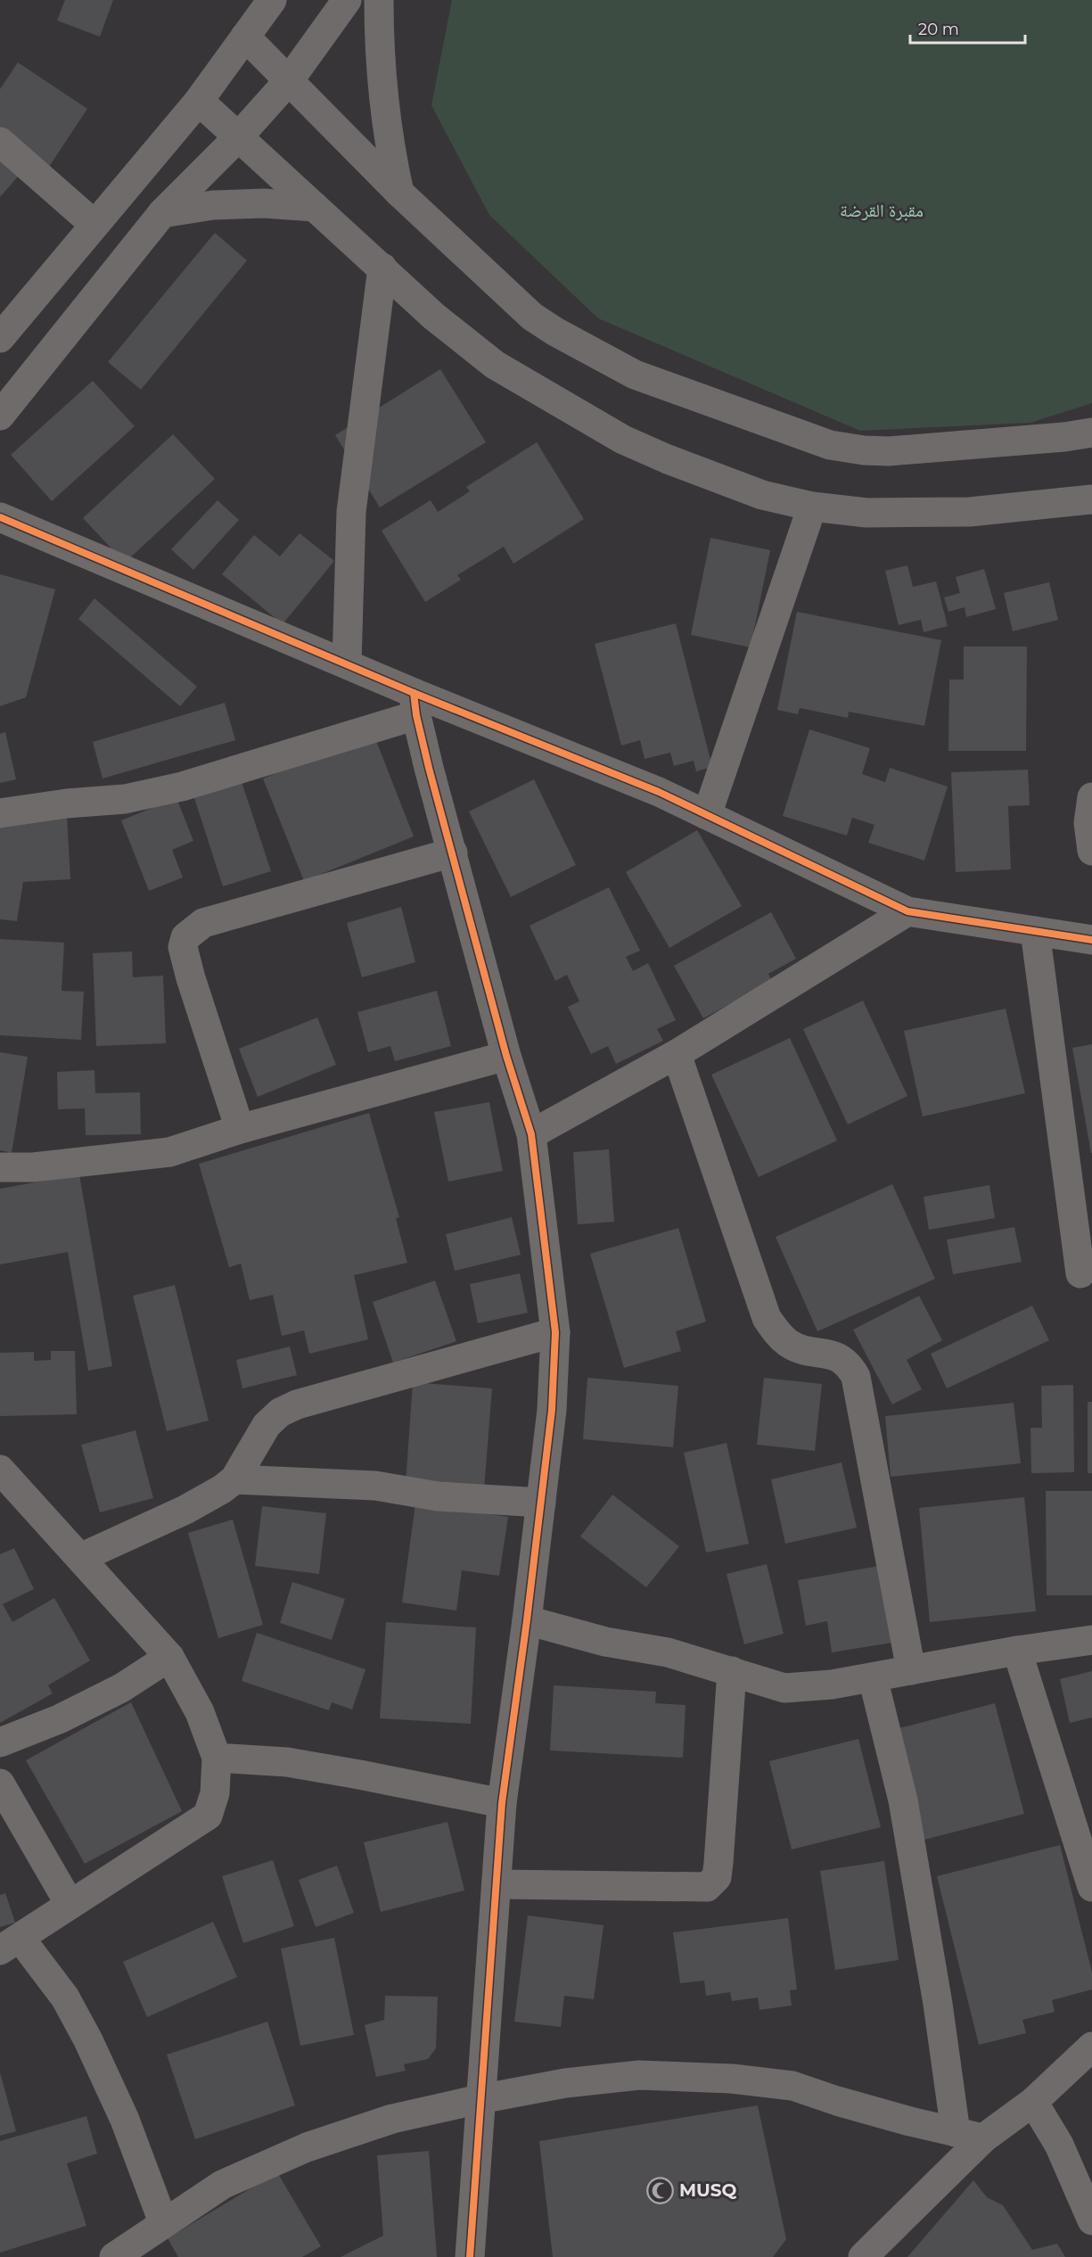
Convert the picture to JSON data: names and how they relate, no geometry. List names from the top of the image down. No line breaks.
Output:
{"parks":["مقبرة القرضة"],"places":{"mosque":["MUSQ"]},"scale_bar":"20 m"}
